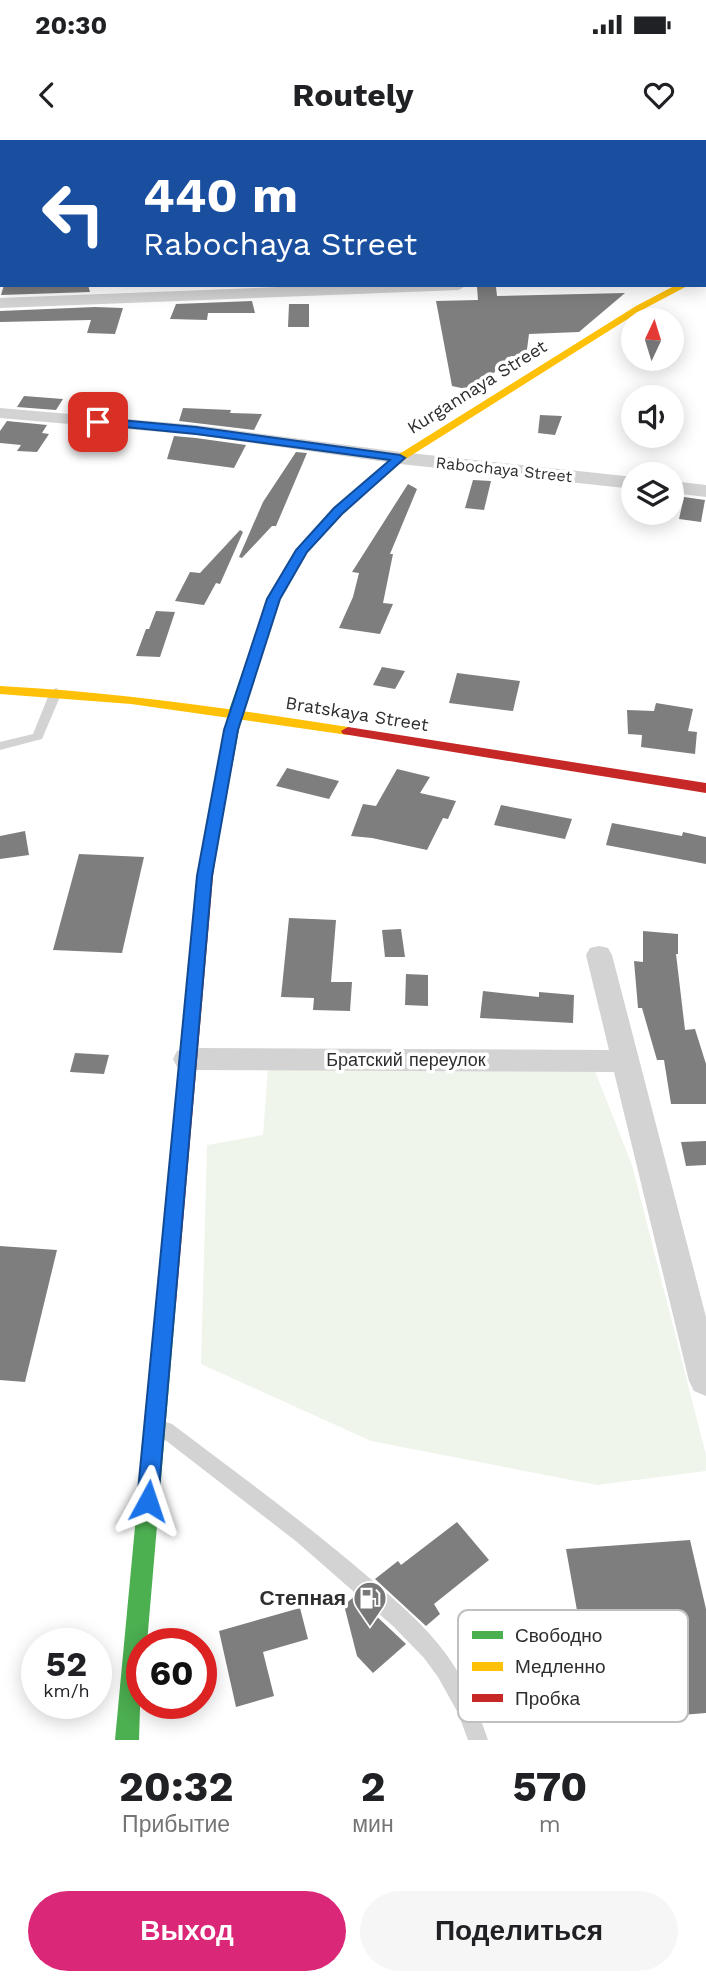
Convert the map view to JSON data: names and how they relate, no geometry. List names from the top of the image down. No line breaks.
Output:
{"streets":{"main road":["Kurgannaya Street","Bratskaya Street"],"street":["Rabochaya Street","Братский переулок"]},"crossings":[["Kurgannaya Street","Rabochaya Street"],["Kurgannaya Street","Bratskaya Street"],["Kurgannaya Street","Братский переулок"]],"places":{"fuel station":["Степная"]},"legend":["Свободно","Медленно","Пробка"],"north":"top","page":{"status":"20:30","header":"Routely","turn":["440 m","Rabochaya Street"],"speed":"52 km/h","limit":"60","eta":["20:32","Прибытие","2","мин","570","m"],"buttons":["Выход","Поделиться"]}}
